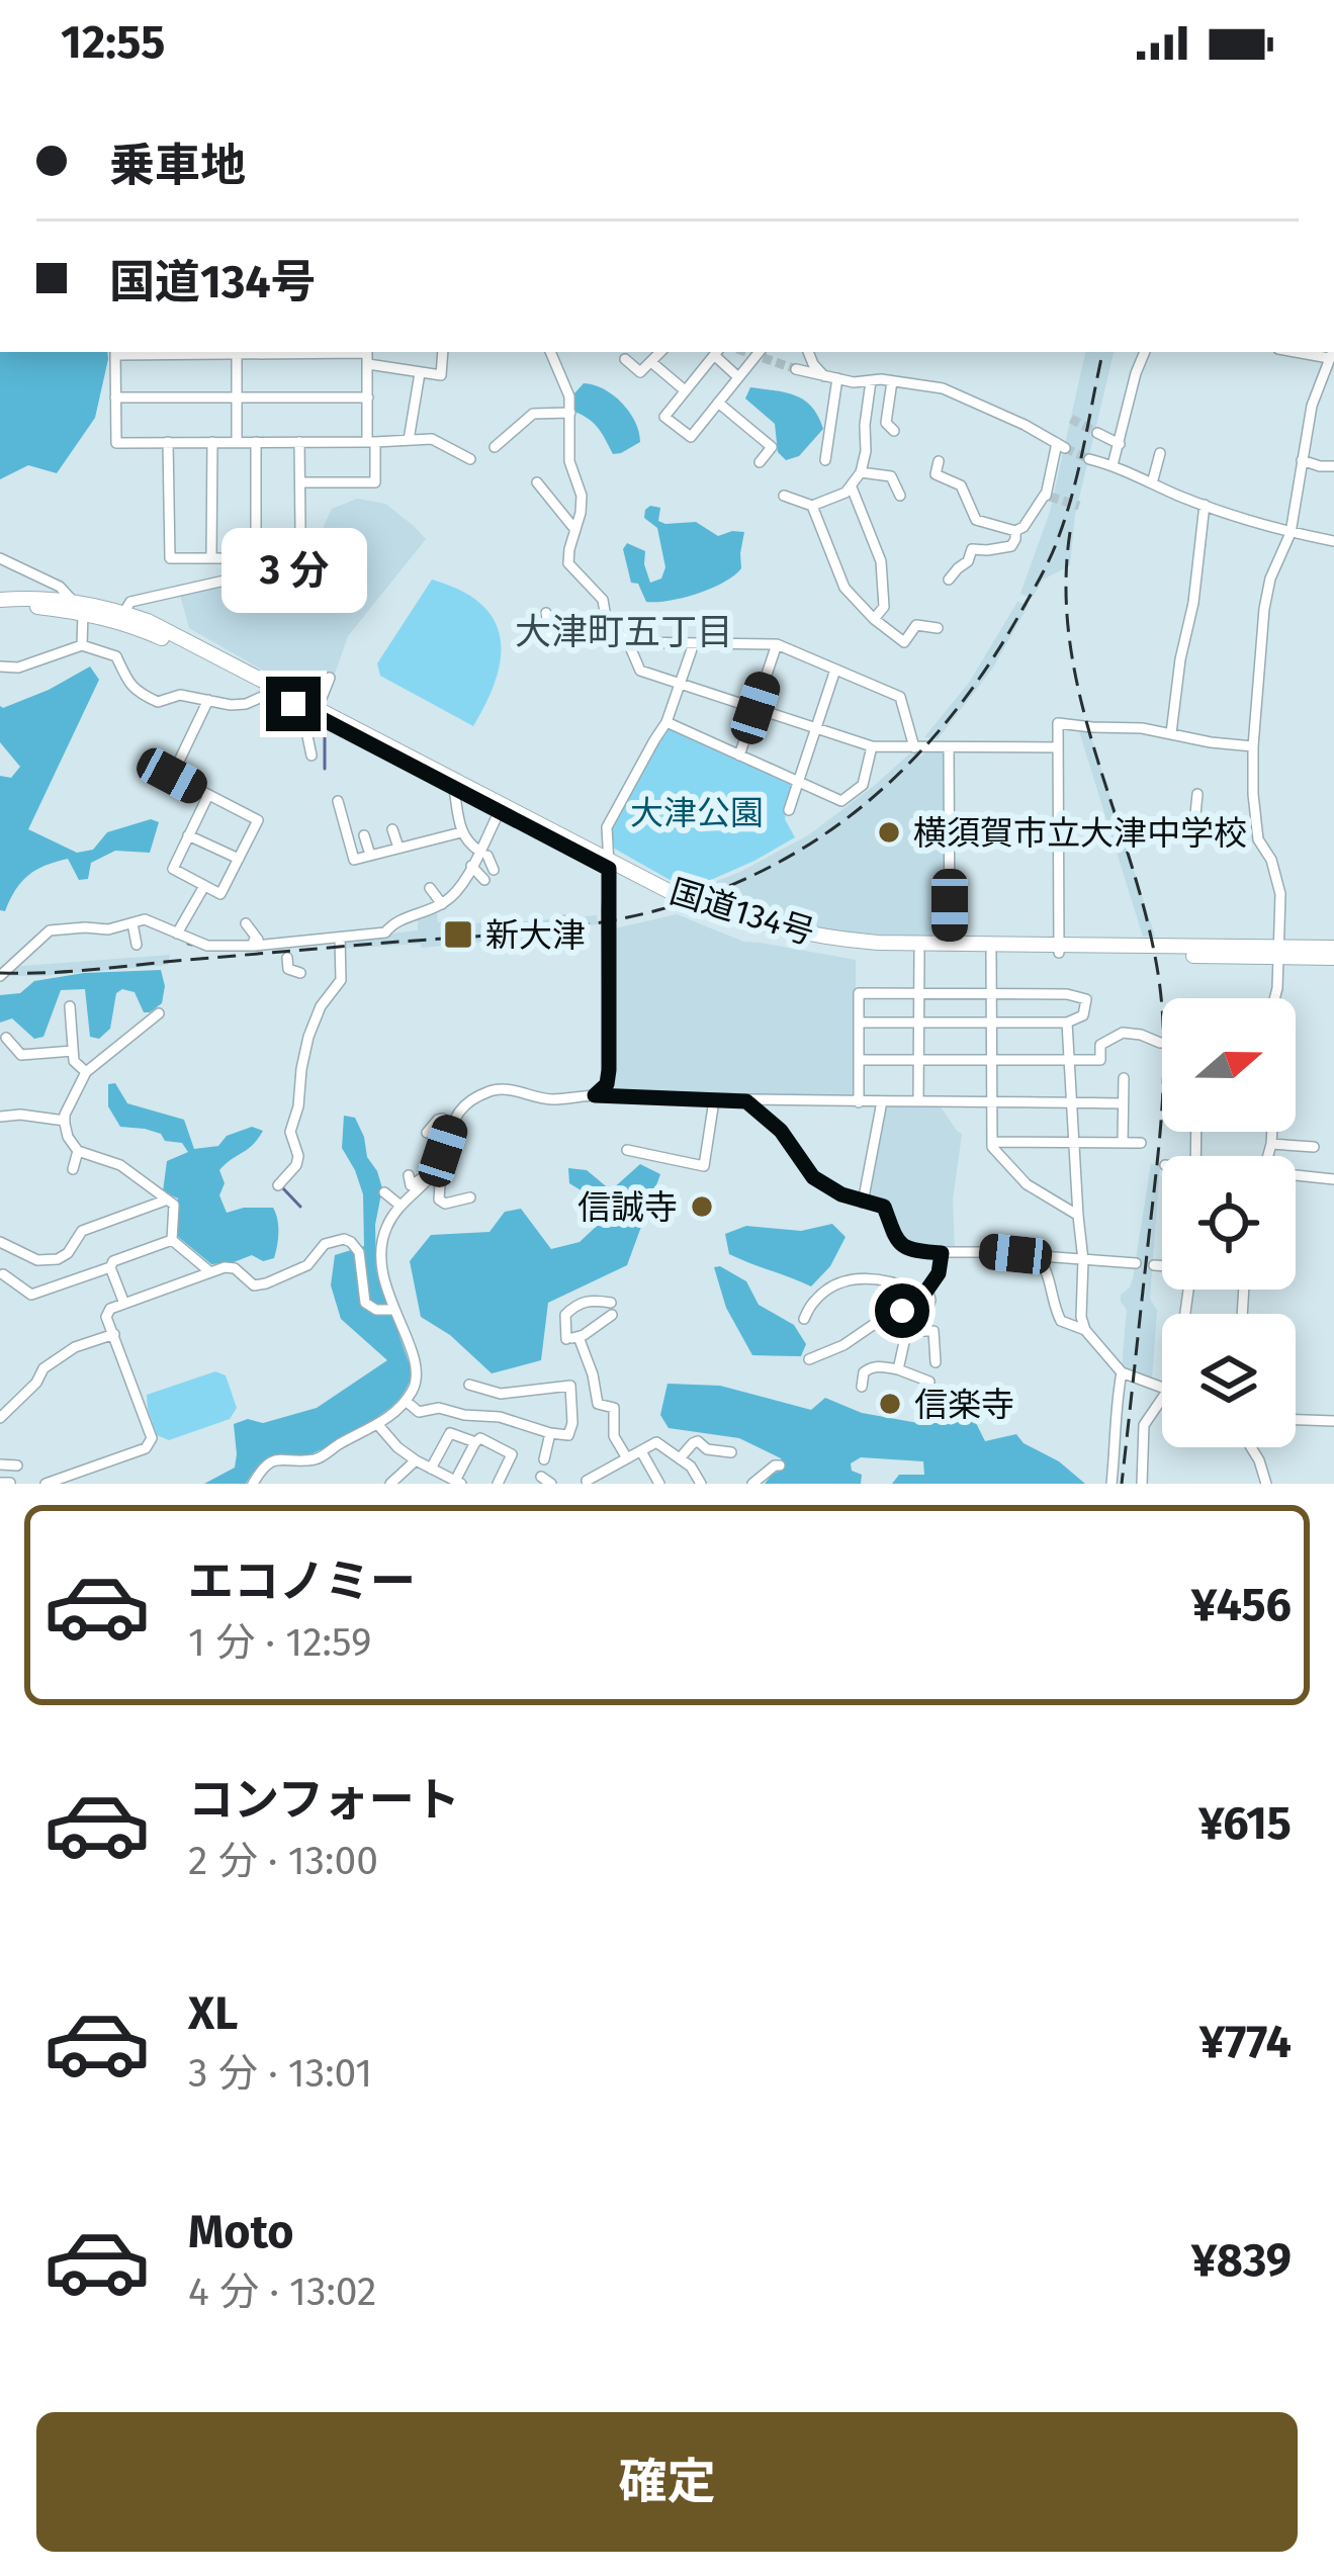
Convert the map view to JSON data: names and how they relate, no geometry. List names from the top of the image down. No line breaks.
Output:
{"streets":{"highway":["国道134号"]},"districts":["大津町五丁目"],"parks":["大津公園"],"places":{"other":["横須賀市立大津中学校","信誠寺","信楽寺"],"transit":["新大津"]},"north":"right","page":{"status":"12:55","banner":["乗車地","国道134号"],"bubble":"3 分","list":[{"name":"エコノミー","note":"1 分 · 12:59","value":"¥456"},{"name":"コンフォート","note":"2 分 · 13:00","value":"¥615"},{"name":"XL","note":"3 分 · 13:01","value":"¥774"},{"name":"Moto","note":"4 分 · 13:02","value":"¥839"}],"buttons":"確定"}}
